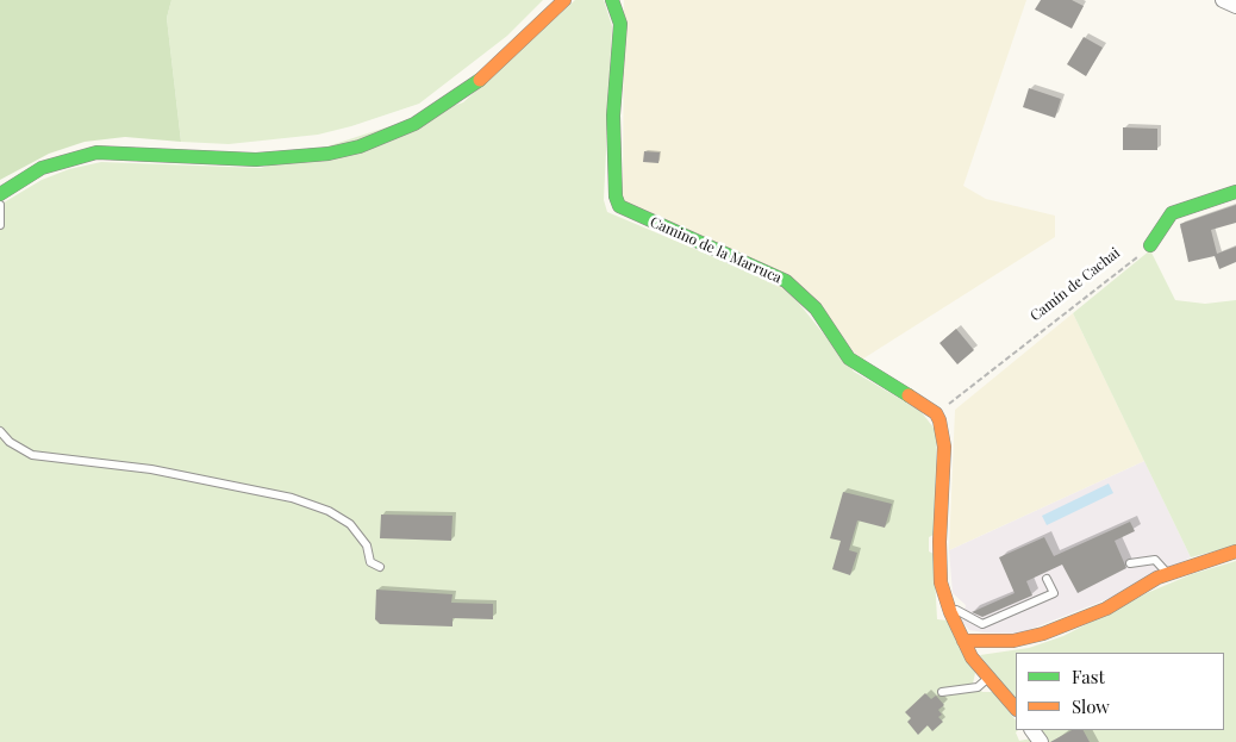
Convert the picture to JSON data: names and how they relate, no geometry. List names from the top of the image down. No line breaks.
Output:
{"streets":{"street":["Camino de la Marruca"],"path":["Camín de Cachai"]},"crossings":[["Camino de la Marruca","Camín de Cachai"]],"legend":["Fast","Slow"]}
